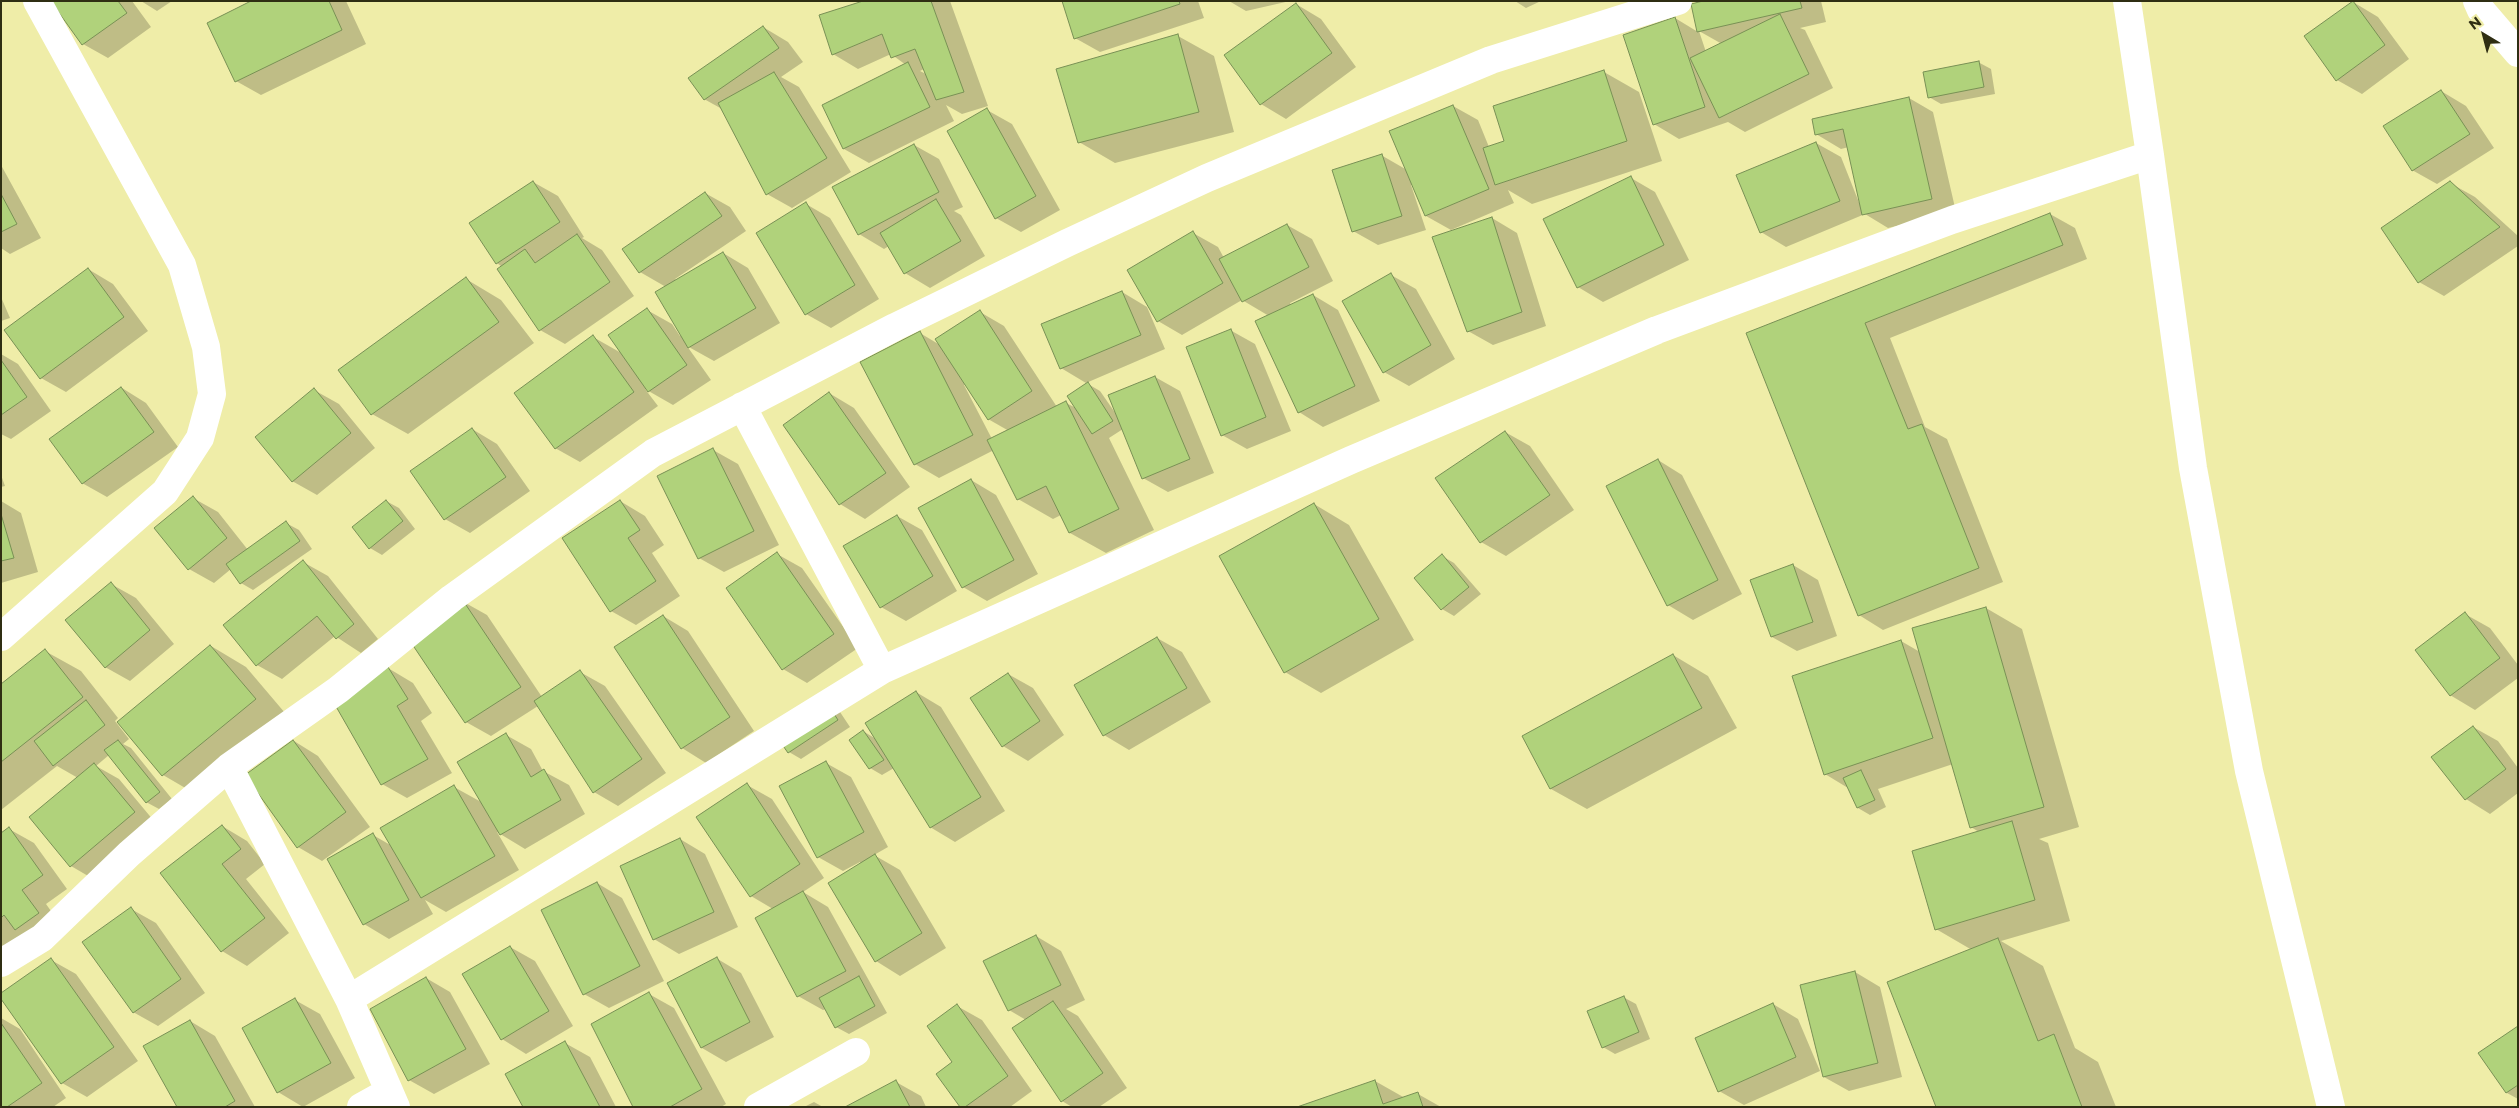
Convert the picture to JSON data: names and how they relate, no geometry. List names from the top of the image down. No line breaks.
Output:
{"north":"top left"}
